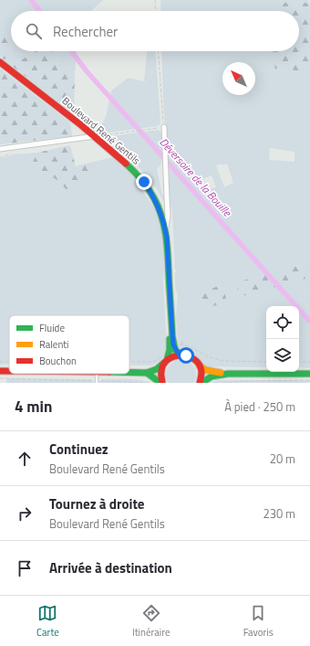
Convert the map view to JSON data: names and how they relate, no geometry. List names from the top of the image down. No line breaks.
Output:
{"streets":{"main road":["Boulevard René Gentils"]},"water":["Déversoire de la Bouille"],"legend":["Fluide","Ralenti","Bouchon"],"north":"top left","page":{"search":"Rechercher","heading":["4 min","À pied · 250 m"],"list":[["Continuez","Boulevard René Gentils","20 m"],["Tournez à droite","Boulevard René Gentils","230 m"],"Arrivée à destination"],"nav":["Carte","Itinéraire","Favoris"]}}
